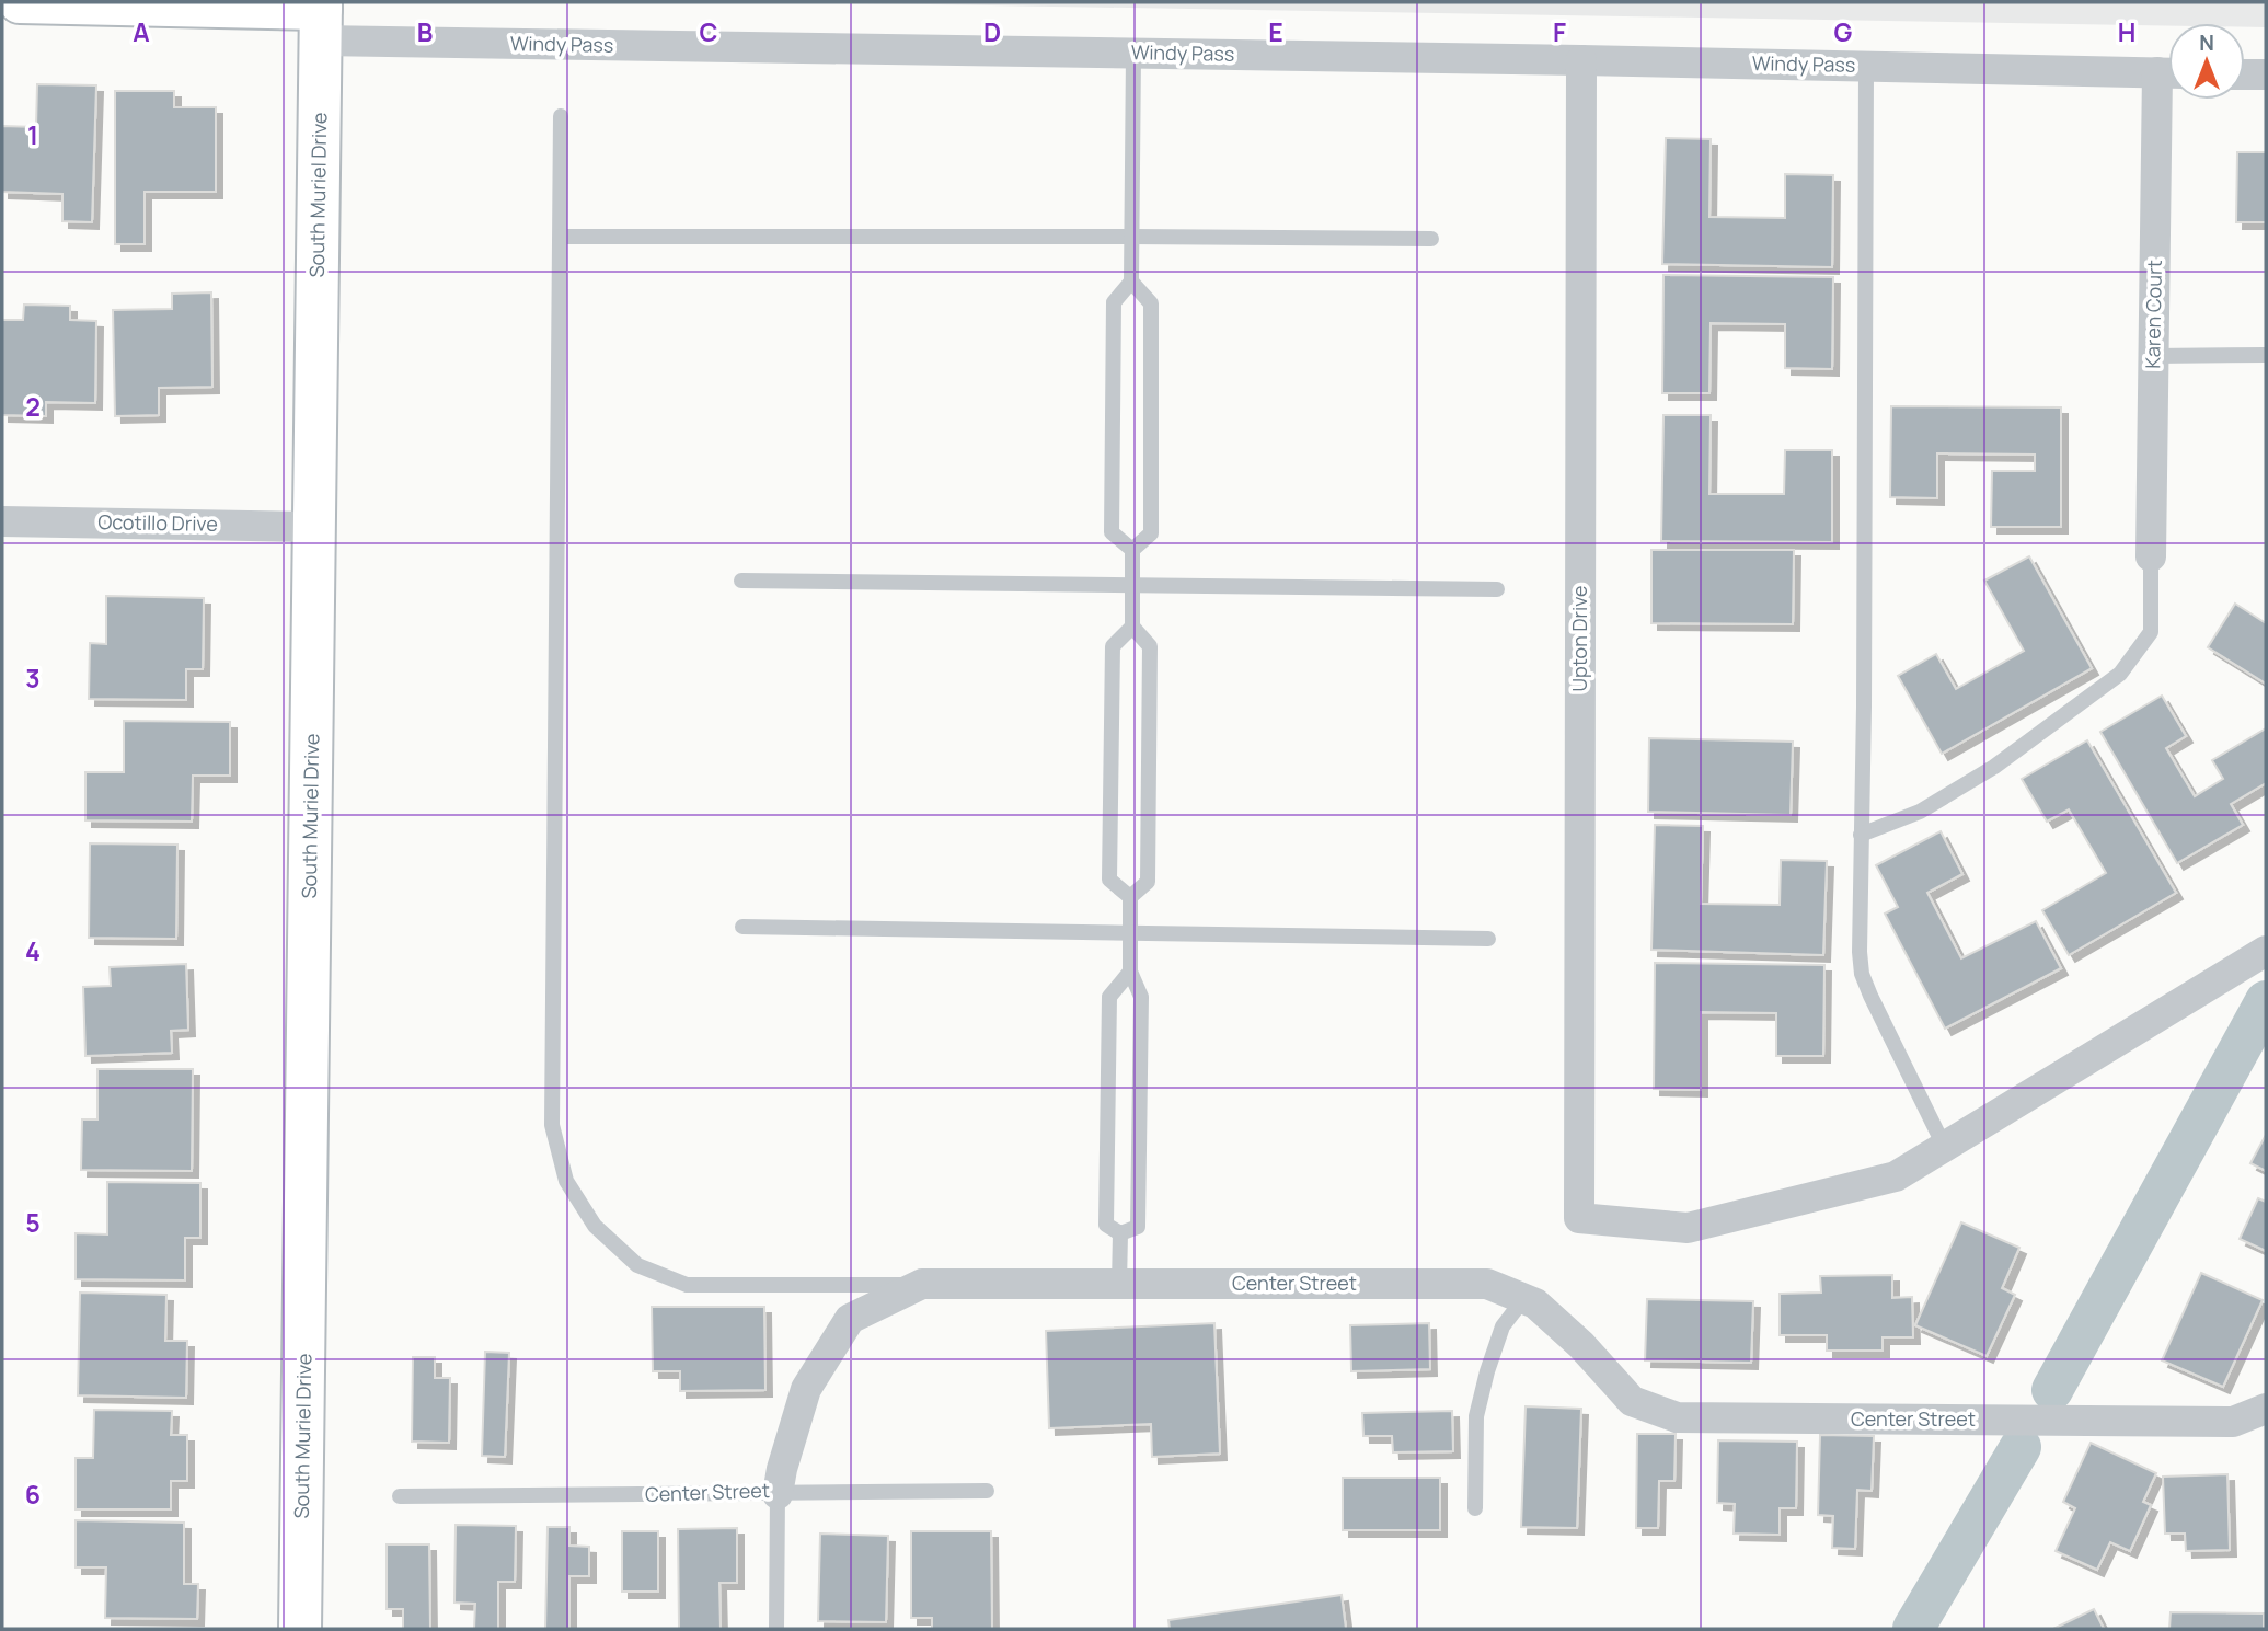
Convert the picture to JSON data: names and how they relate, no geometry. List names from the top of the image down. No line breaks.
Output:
{"streets":{"main road":["Windy Pass","South Muriel Drive"],"street":["Karen Court","Ocotillo Drive","Upton Drive","Center Street"]},"crossings":[["Windy Pass","South Muriel Drive"],["Windy Pass","Upton Drive"],["South Muriel Drive","Ocotillo Drive"]],"north":"top","grid":{"columns":["A","B","C","D","E","F","G","H"],"rows":["1","2","3","4","5","6"]}}
